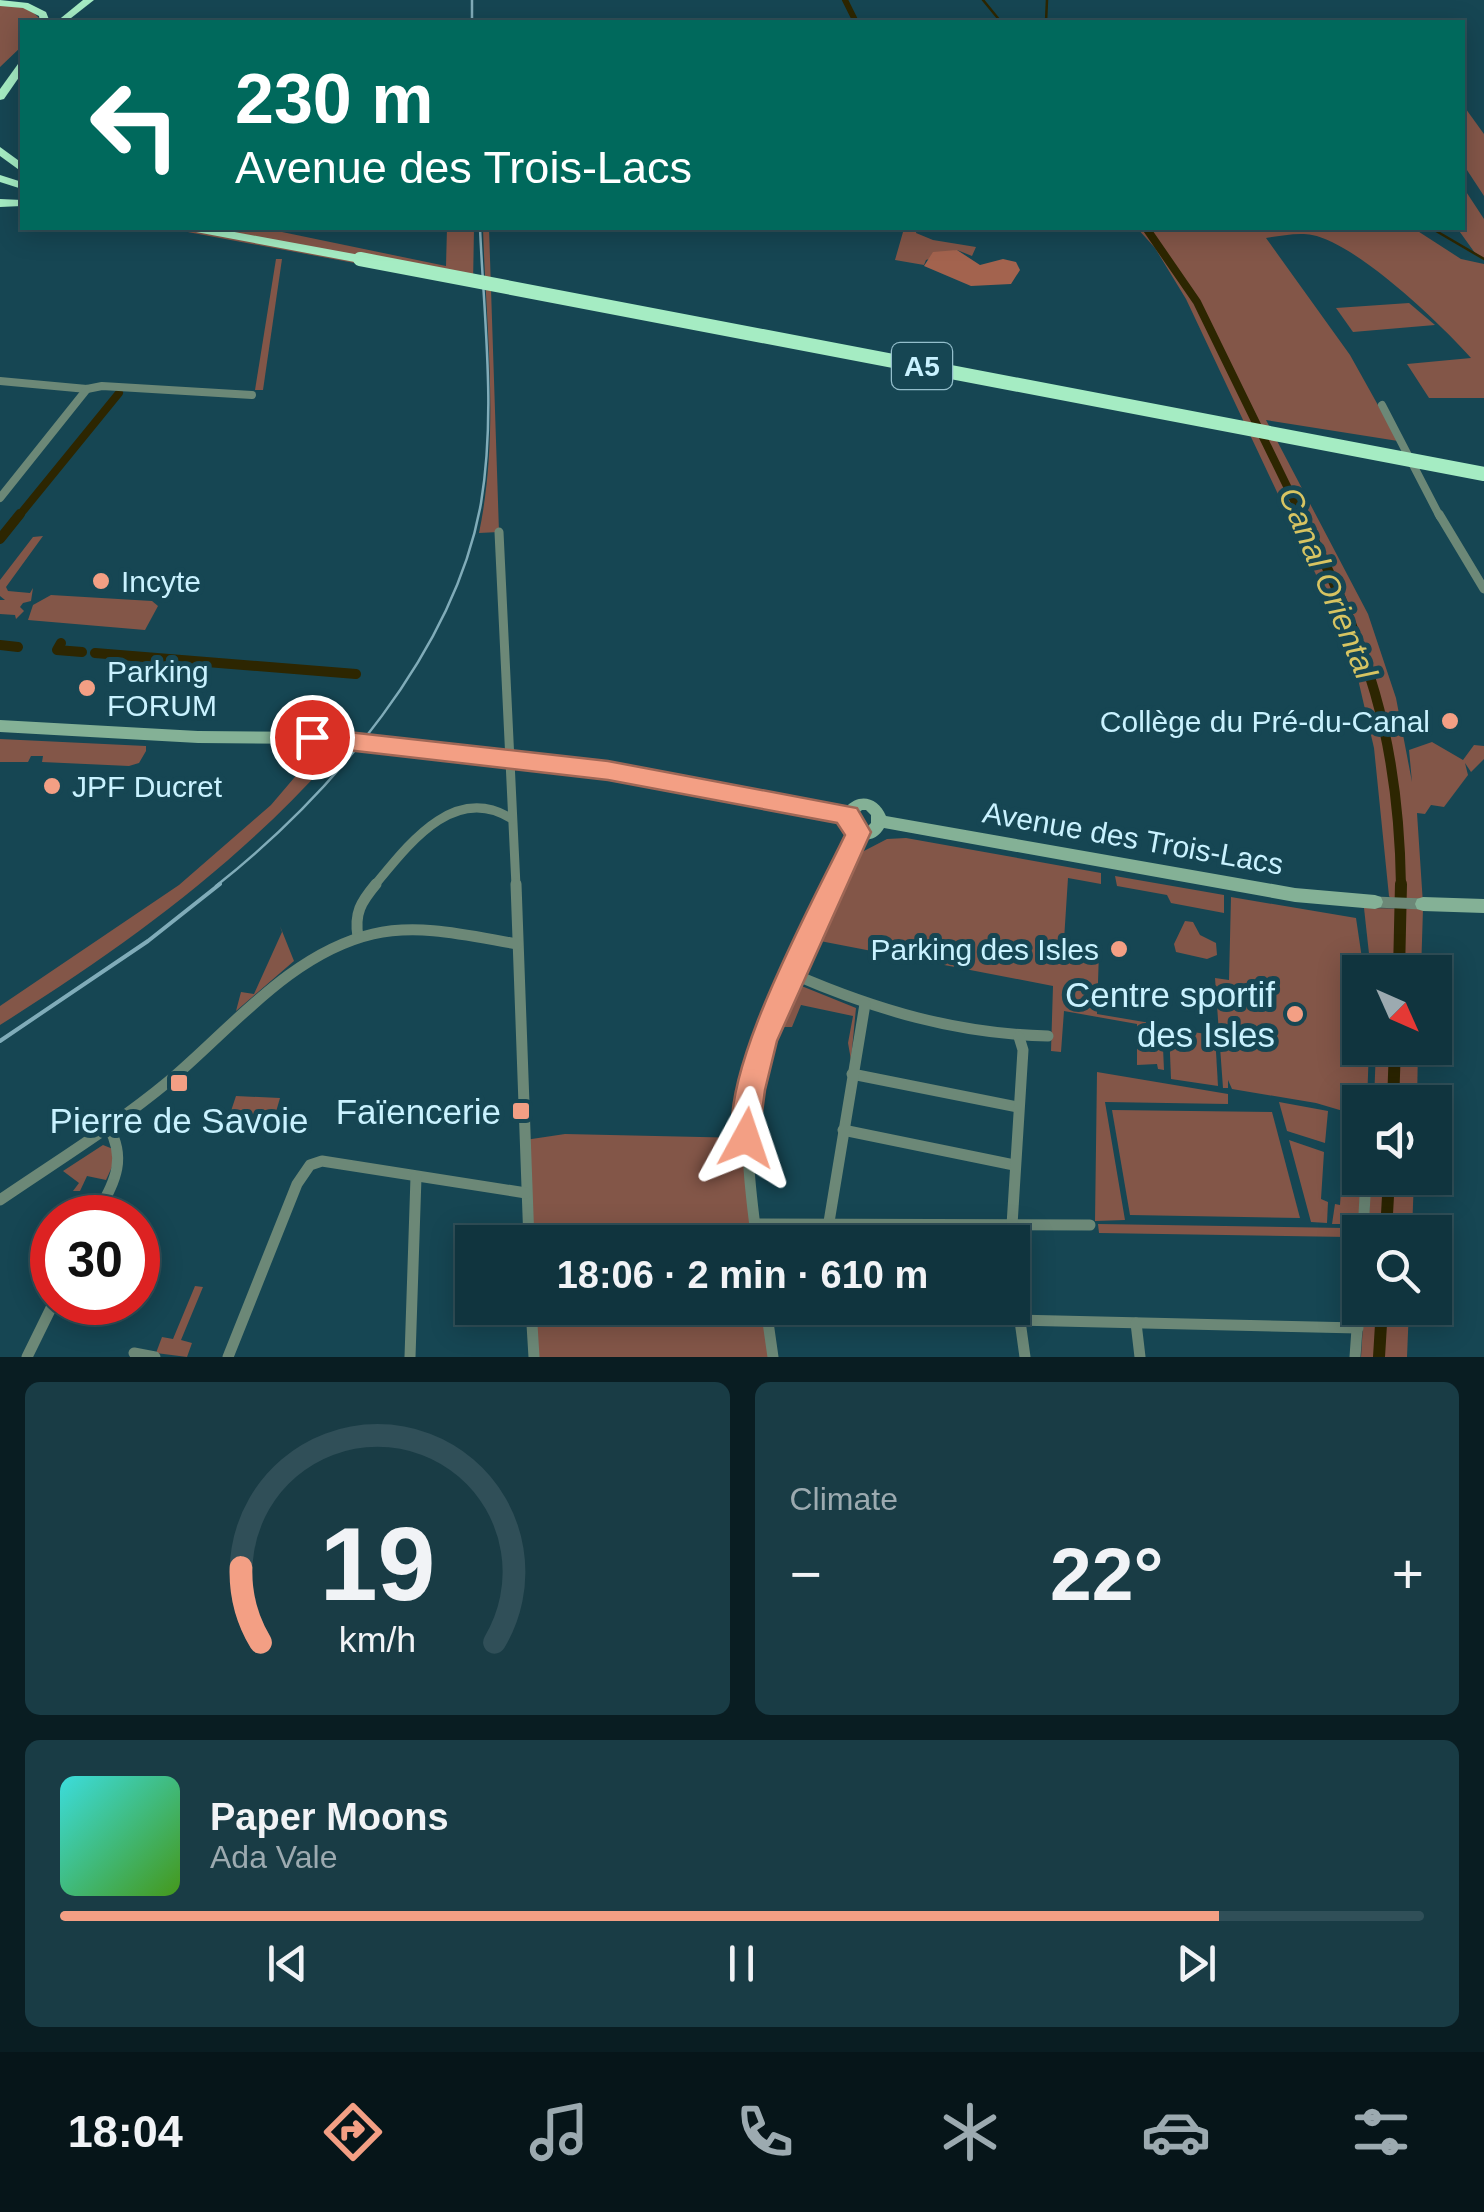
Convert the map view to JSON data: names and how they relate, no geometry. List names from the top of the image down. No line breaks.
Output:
{"streets":{"highway":["A5"],"street":["Avenue des Trois-Lacs"]},"water":["Canal Oriental"],"places":{"other":["Incyte","Parking FORUM","Collège du Pré-du-Canal","JPF Ducret","Parking des Isles","Centre sportif des Isles"],"transit":["Pierre de Savoie","Faïencerie"]},"north":"bottom right","page":{"turn":["230 m","Avenue des Trois-Lacs"],"limit":"30","trip":"18:06 · 2 min · 610 m","tile":"Climate","heat":["−","22°","+"],"song":["Paper Moons","Ada Vale"],"tabs":"18:04","gauge":["19","km/h"]}}
